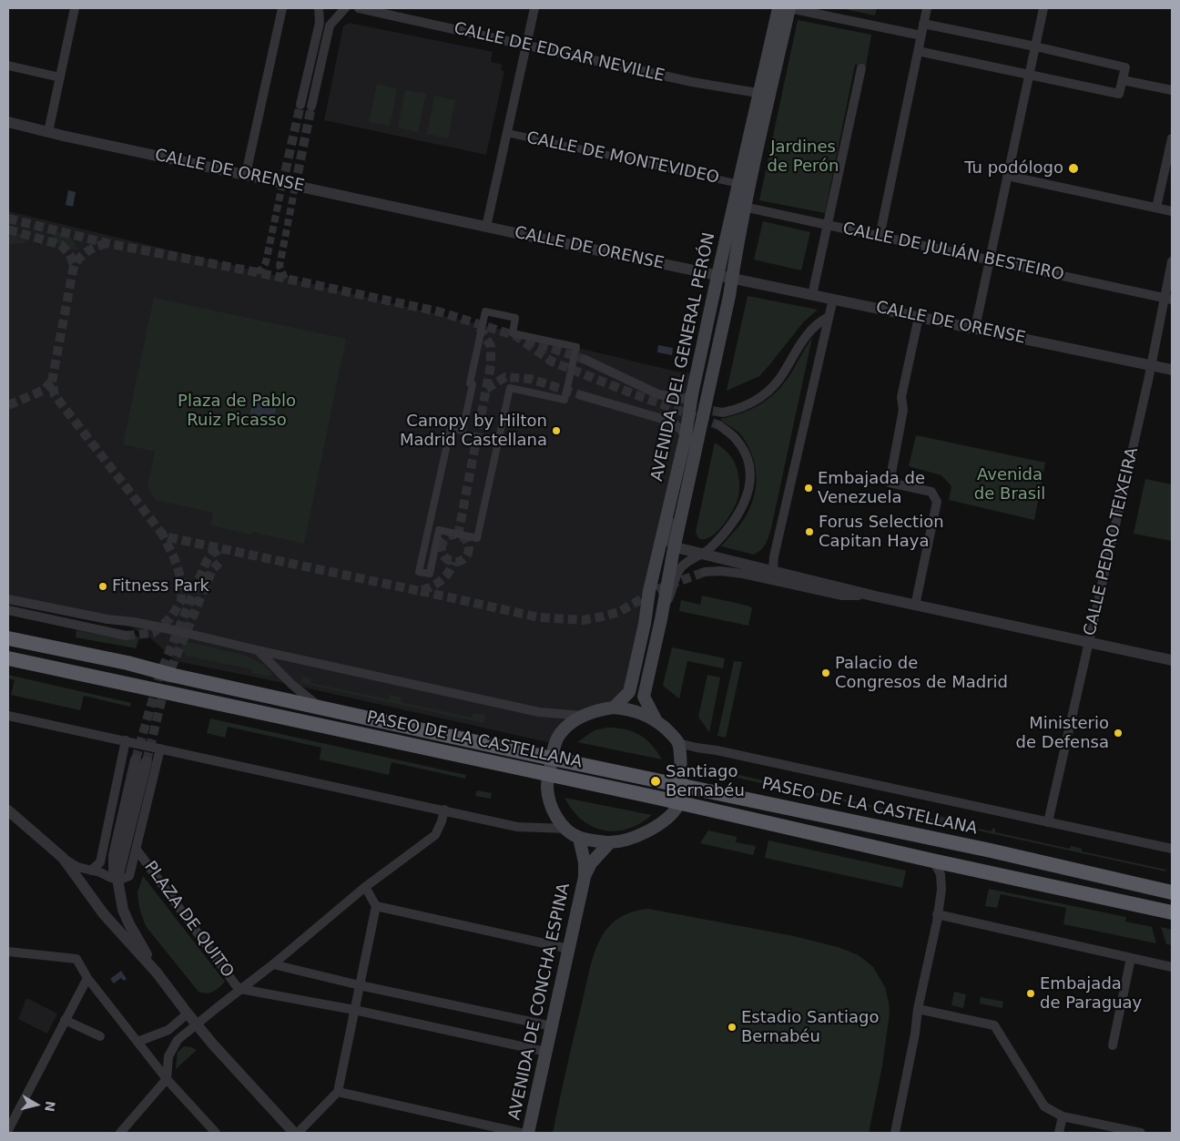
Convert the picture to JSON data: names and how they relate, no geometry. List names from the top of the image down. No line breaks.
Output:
{"streets":{"highway":["PASEO DE LA CASTELLANA"],"main road":["AVENIDA DEL GENERAL PERÓN","AVENIDA DE CONCHA ESPINA"],"street":["CALLE DE EDGAR NEVILLE","CALLE DE MONTEVIDEO","CALLE DE ORENSE","CALLE DE JULIÁN BESTEIRO","CALLE PEDRO TEIXEIRA","PLAZA DE QUITO"]},"crossings":[["CALLE DE EDGAR NEVILLE","AVENIDA DEL GENERAL PERÓN"],["CALLE DE MONTEVIDEO","AVENIDA DEL GENERAL PERÓN"],["CALLE DE ORENSE","AVENIDA DEL GENERAL PERÓN"],["CALLE DE ORENSE","CALLE PEDRO TEIXEIRA"],["CALLE DE JULIÁN BESTEIRO","AVENIDA DEL GENERAL PERÓN"],["CALLE DE JULIÁN BESTEIRO","CALLE PEDRO TEIXEIRA"],["CALLE PEDRO TEIXEIRA","PASEO DE LA CASTELLANA"]],"parks":["Jardines de Perón","Plaza de Pablo Ruiz Picasso","Avenida de Brasil"],"places":["Tu podólogo","Canopy by Hilton Madrid Castellana","Embajada de Venezuela","Forus Selection Capitan Haya","Fitness Park","Palacio de Congresos de Madrid","Ministerio de Defensa","Santiago Bernabéu","Embajada de Paraguay","Estadio Santiago Bernabéu"],"north":"right"}
